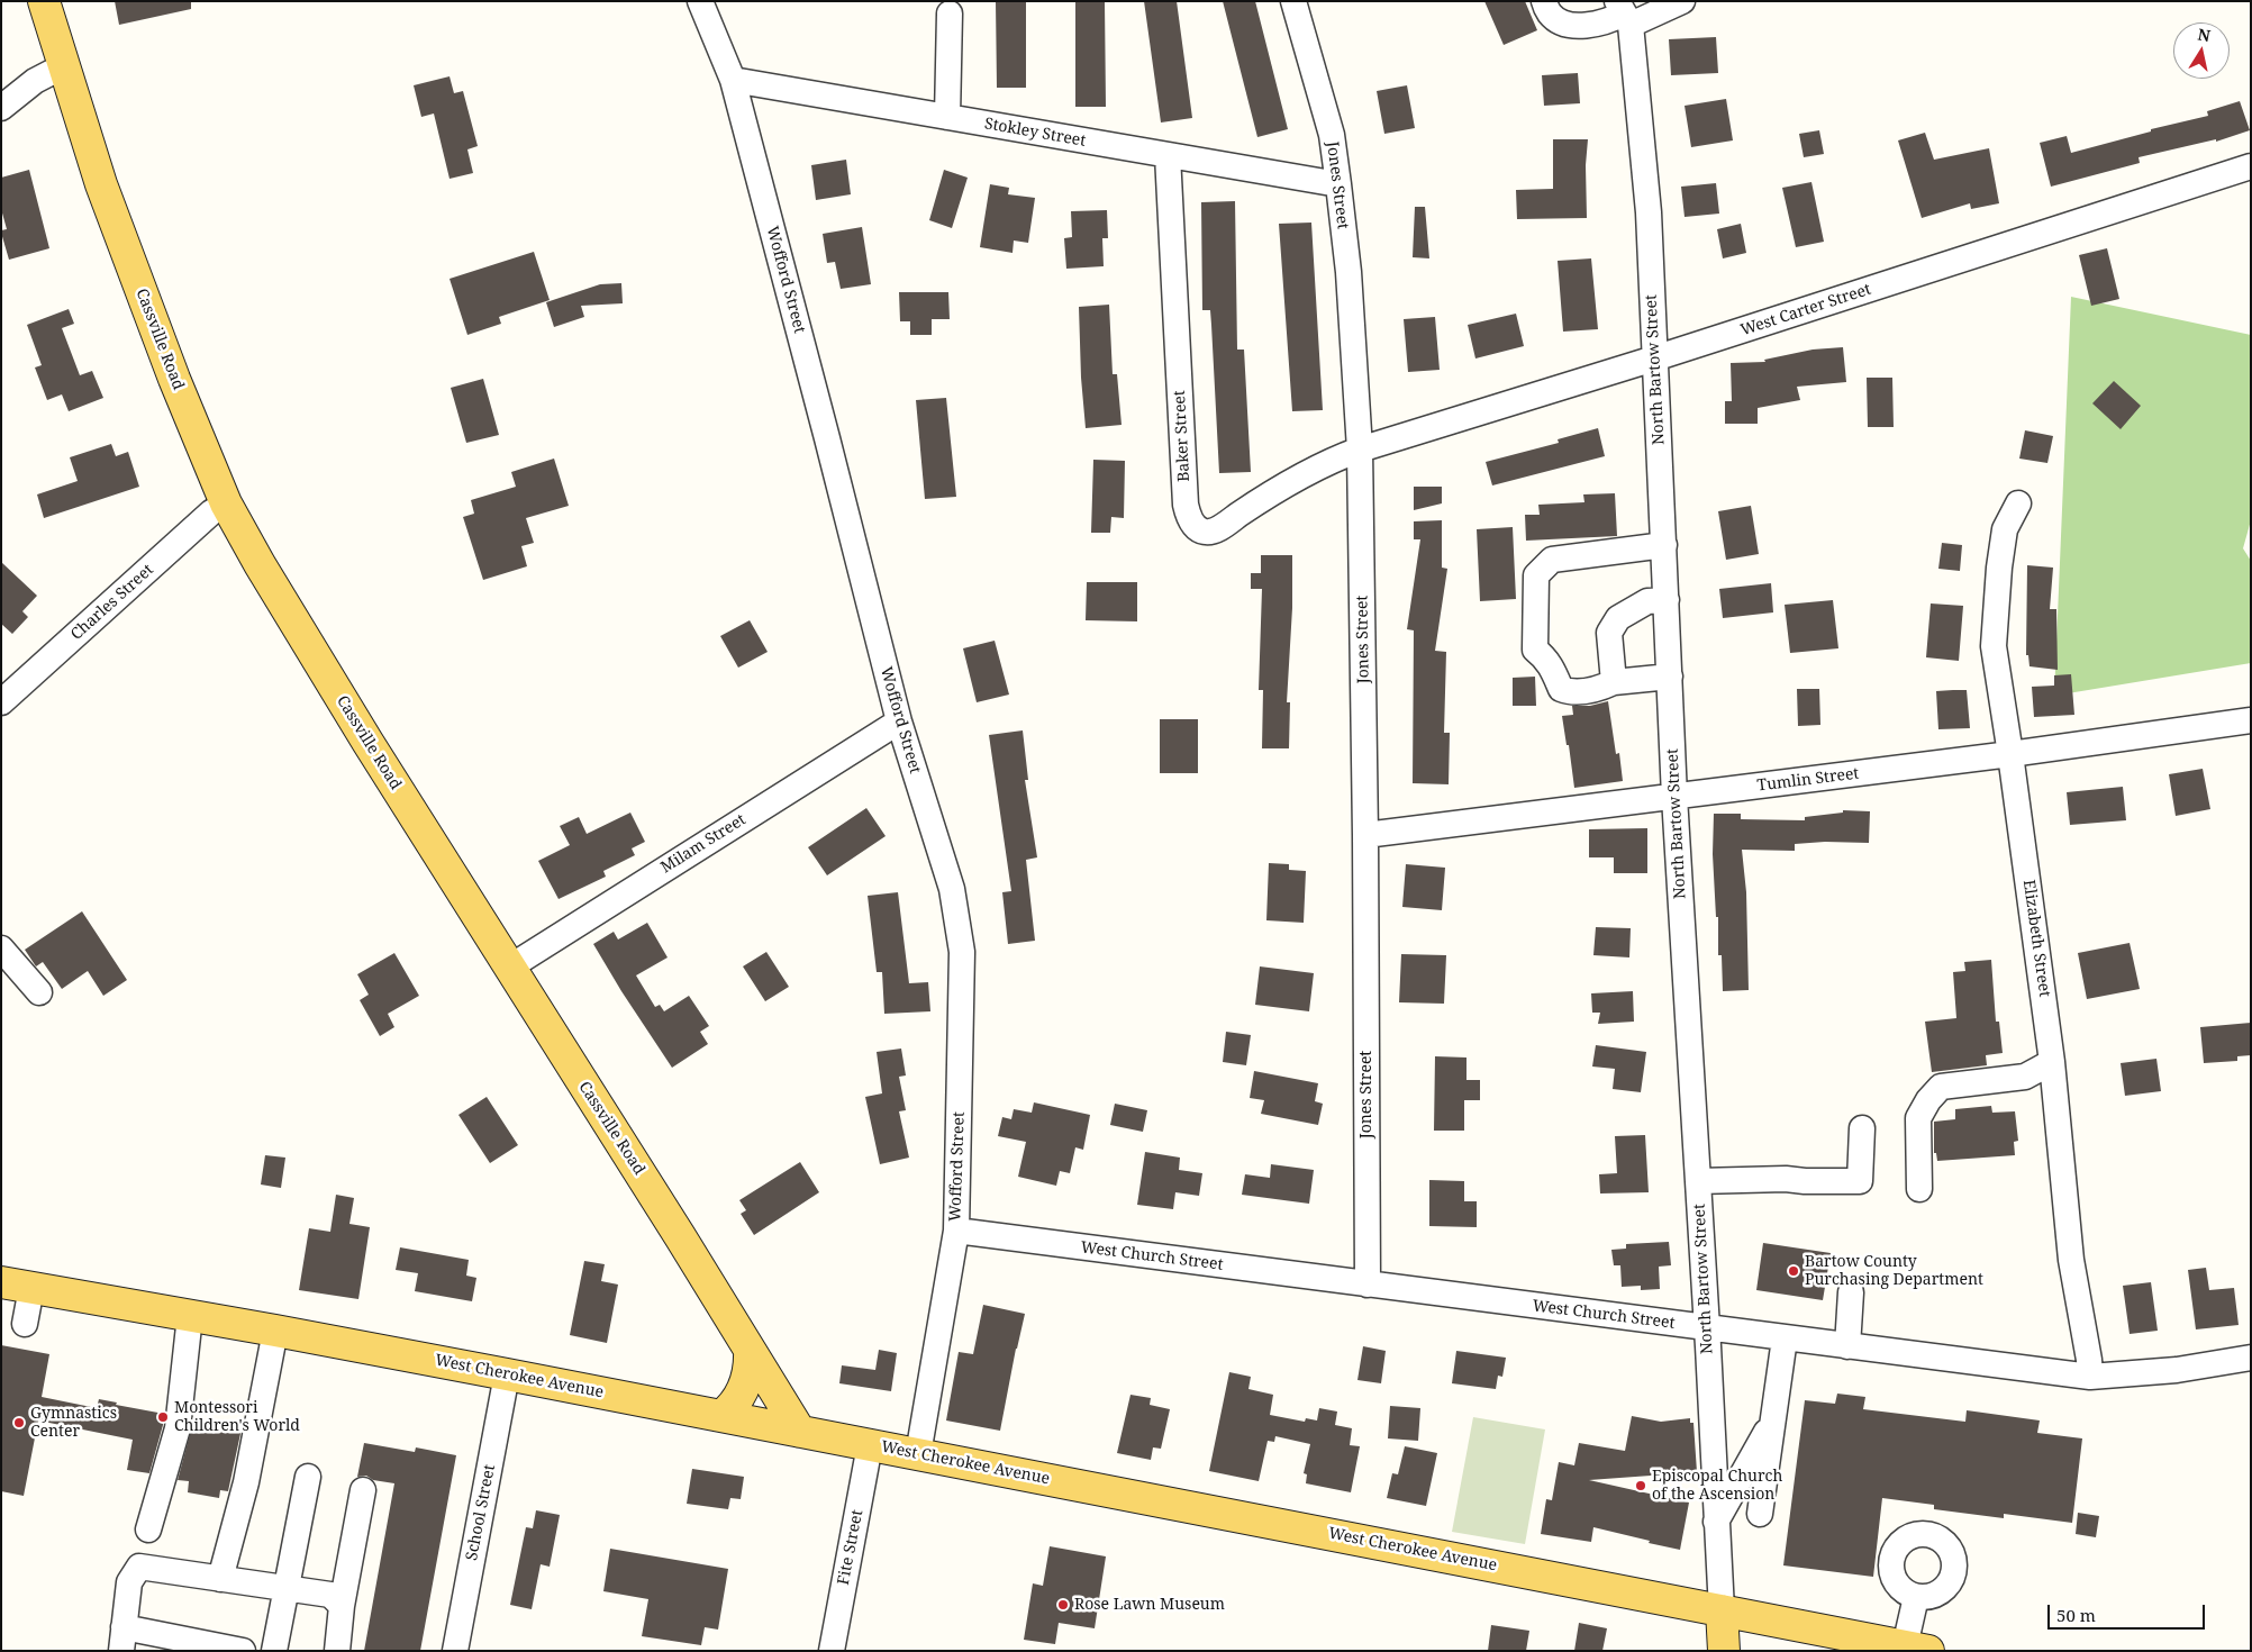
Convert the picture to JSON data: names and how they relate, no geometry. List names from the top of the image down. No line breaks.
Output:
{"streets":{"main road":["Cassville Road","North Bartow Street","West Cherokee Avenue"],"street":["Stokley Street","Jones Street","Wofford Street","West Carter Street","Baker Street","Charles Street","Tumlin Street","Milam Street","Elizabeth Street","West Church Street","School Street","Fite Street"]},"crossings":[["Stokley Street","Jones Street"],["Stokley Street","Wofford Street"],["Stokley Street","Baker Street"],["Jones Street","West Carter Street"],["Jones Street","Baker Street"],["Jones Street","Tumlin Street"],["Jones Street","West Church Street"],["Wofford Street","Milam Street"],["Wofford Street","West Church Street"],["Wofford Street","West Cherokee Avenue"],["West Carter Street","North Bartow Street"],["West Carter Street","Baker Street"],["Cassville Road","Charles Street"],["Cassville Road","Milam Street"],["Cassville Road","West Cherokee Avenue"],["North Bartow Street","Tumlin Street"],["North Bartow Street","West Church Street"],["North Bartow Street","West Cherokee Avenue"],["Tumlin Street","Elizabeth Street"],["Elizabeth Street","West Church Street"],["West Cherokee Avenue","School Street"],["West Cherokee Avenue","Fite Street"]],"places":["Bartow County Purchasing Department","Montessori Children's World","Gymnastics Center","Episcopal Church of the Ascension","Rose Lawn Museum"],"scale_bar":"50 m","north":"top"}
